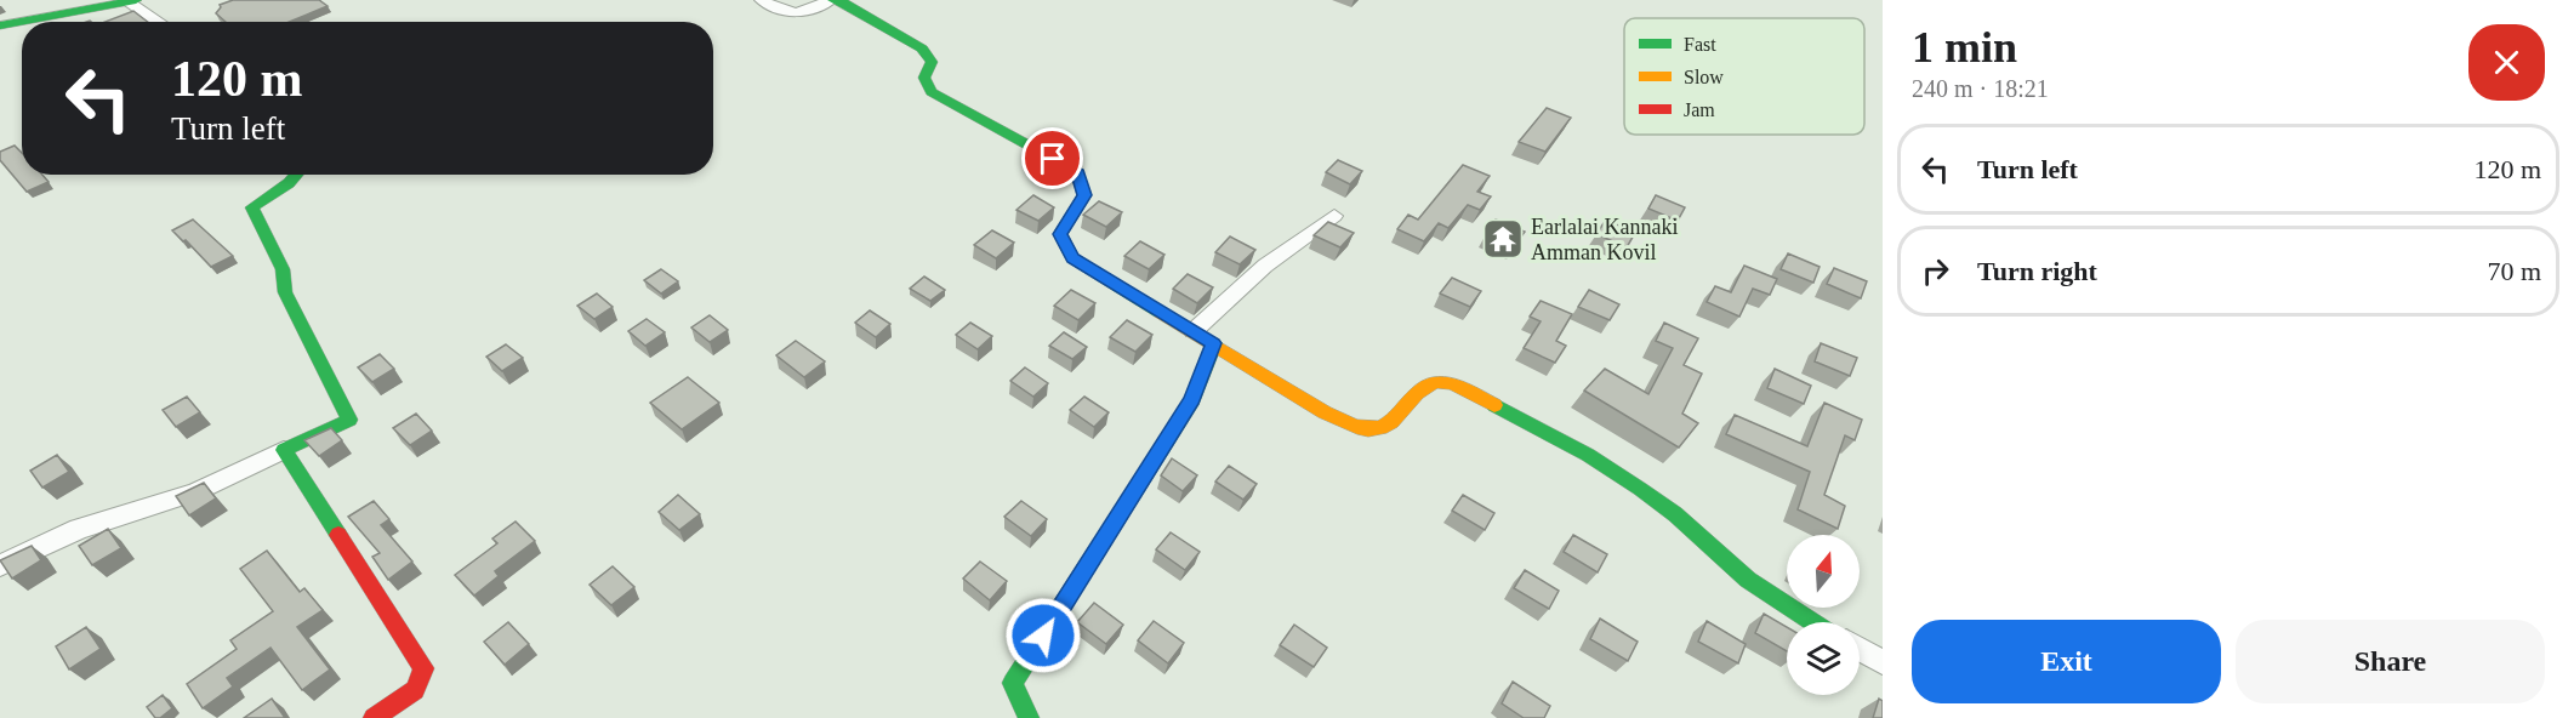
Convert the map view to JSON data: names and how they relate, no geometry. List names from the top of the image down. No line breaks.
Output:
{"places":{"temple":["Earlalai Kannaki Amman Kovil"]},"legend":["Fast","Slow","Jam"],"north":"top","page":{"heading":["1 min","240 m · 18:21"],"turn":["120 m","Turn left"],"list":[{"name":"Turn left","value":"120 m"},{"name":"Turn right","value":"70 m"}],"buttons":["Exit","Share"]}}
